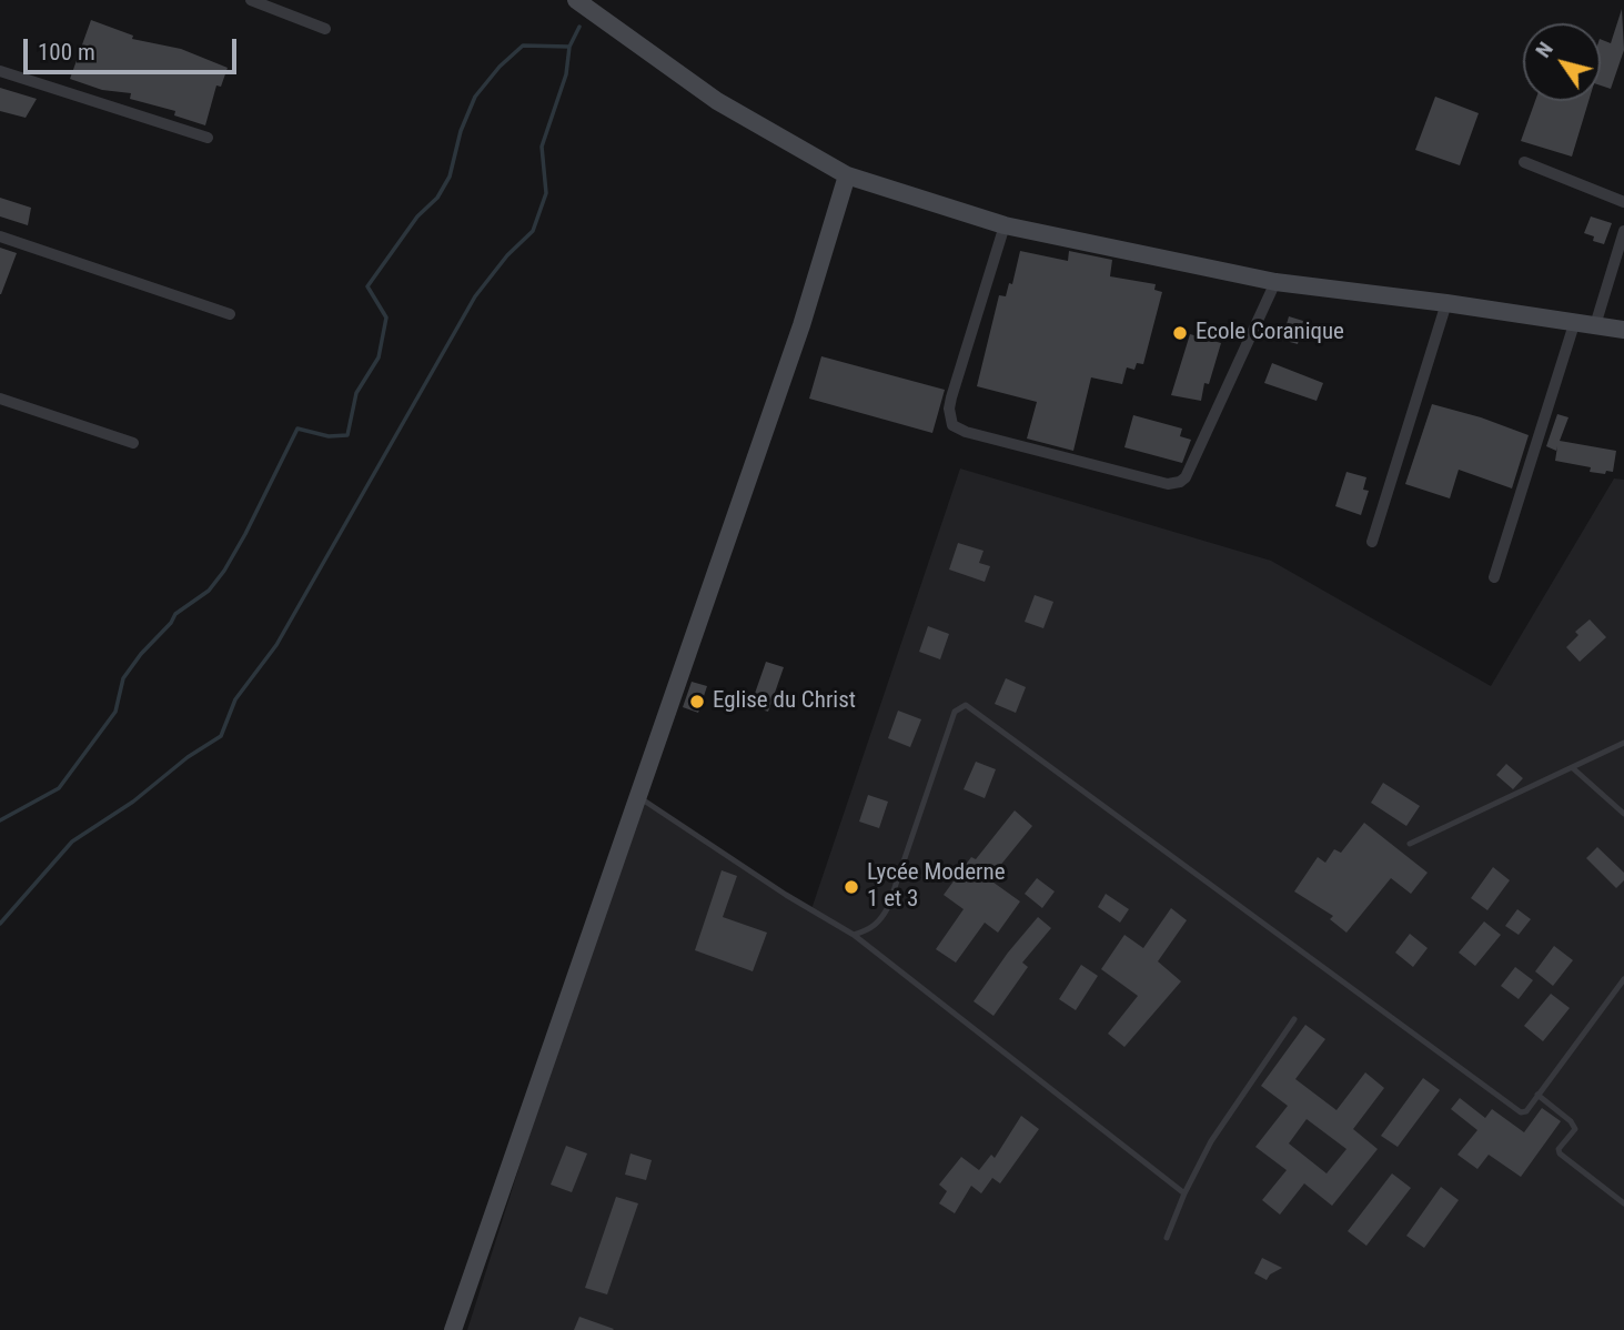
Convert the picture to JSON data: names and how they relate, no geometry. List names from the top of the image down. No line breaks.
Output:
{"places":["Ecole Coranique","Eglise du Christ","Lycée Moderne 1 et 3"],"scale_bar":"100 m","north":"top left"}
